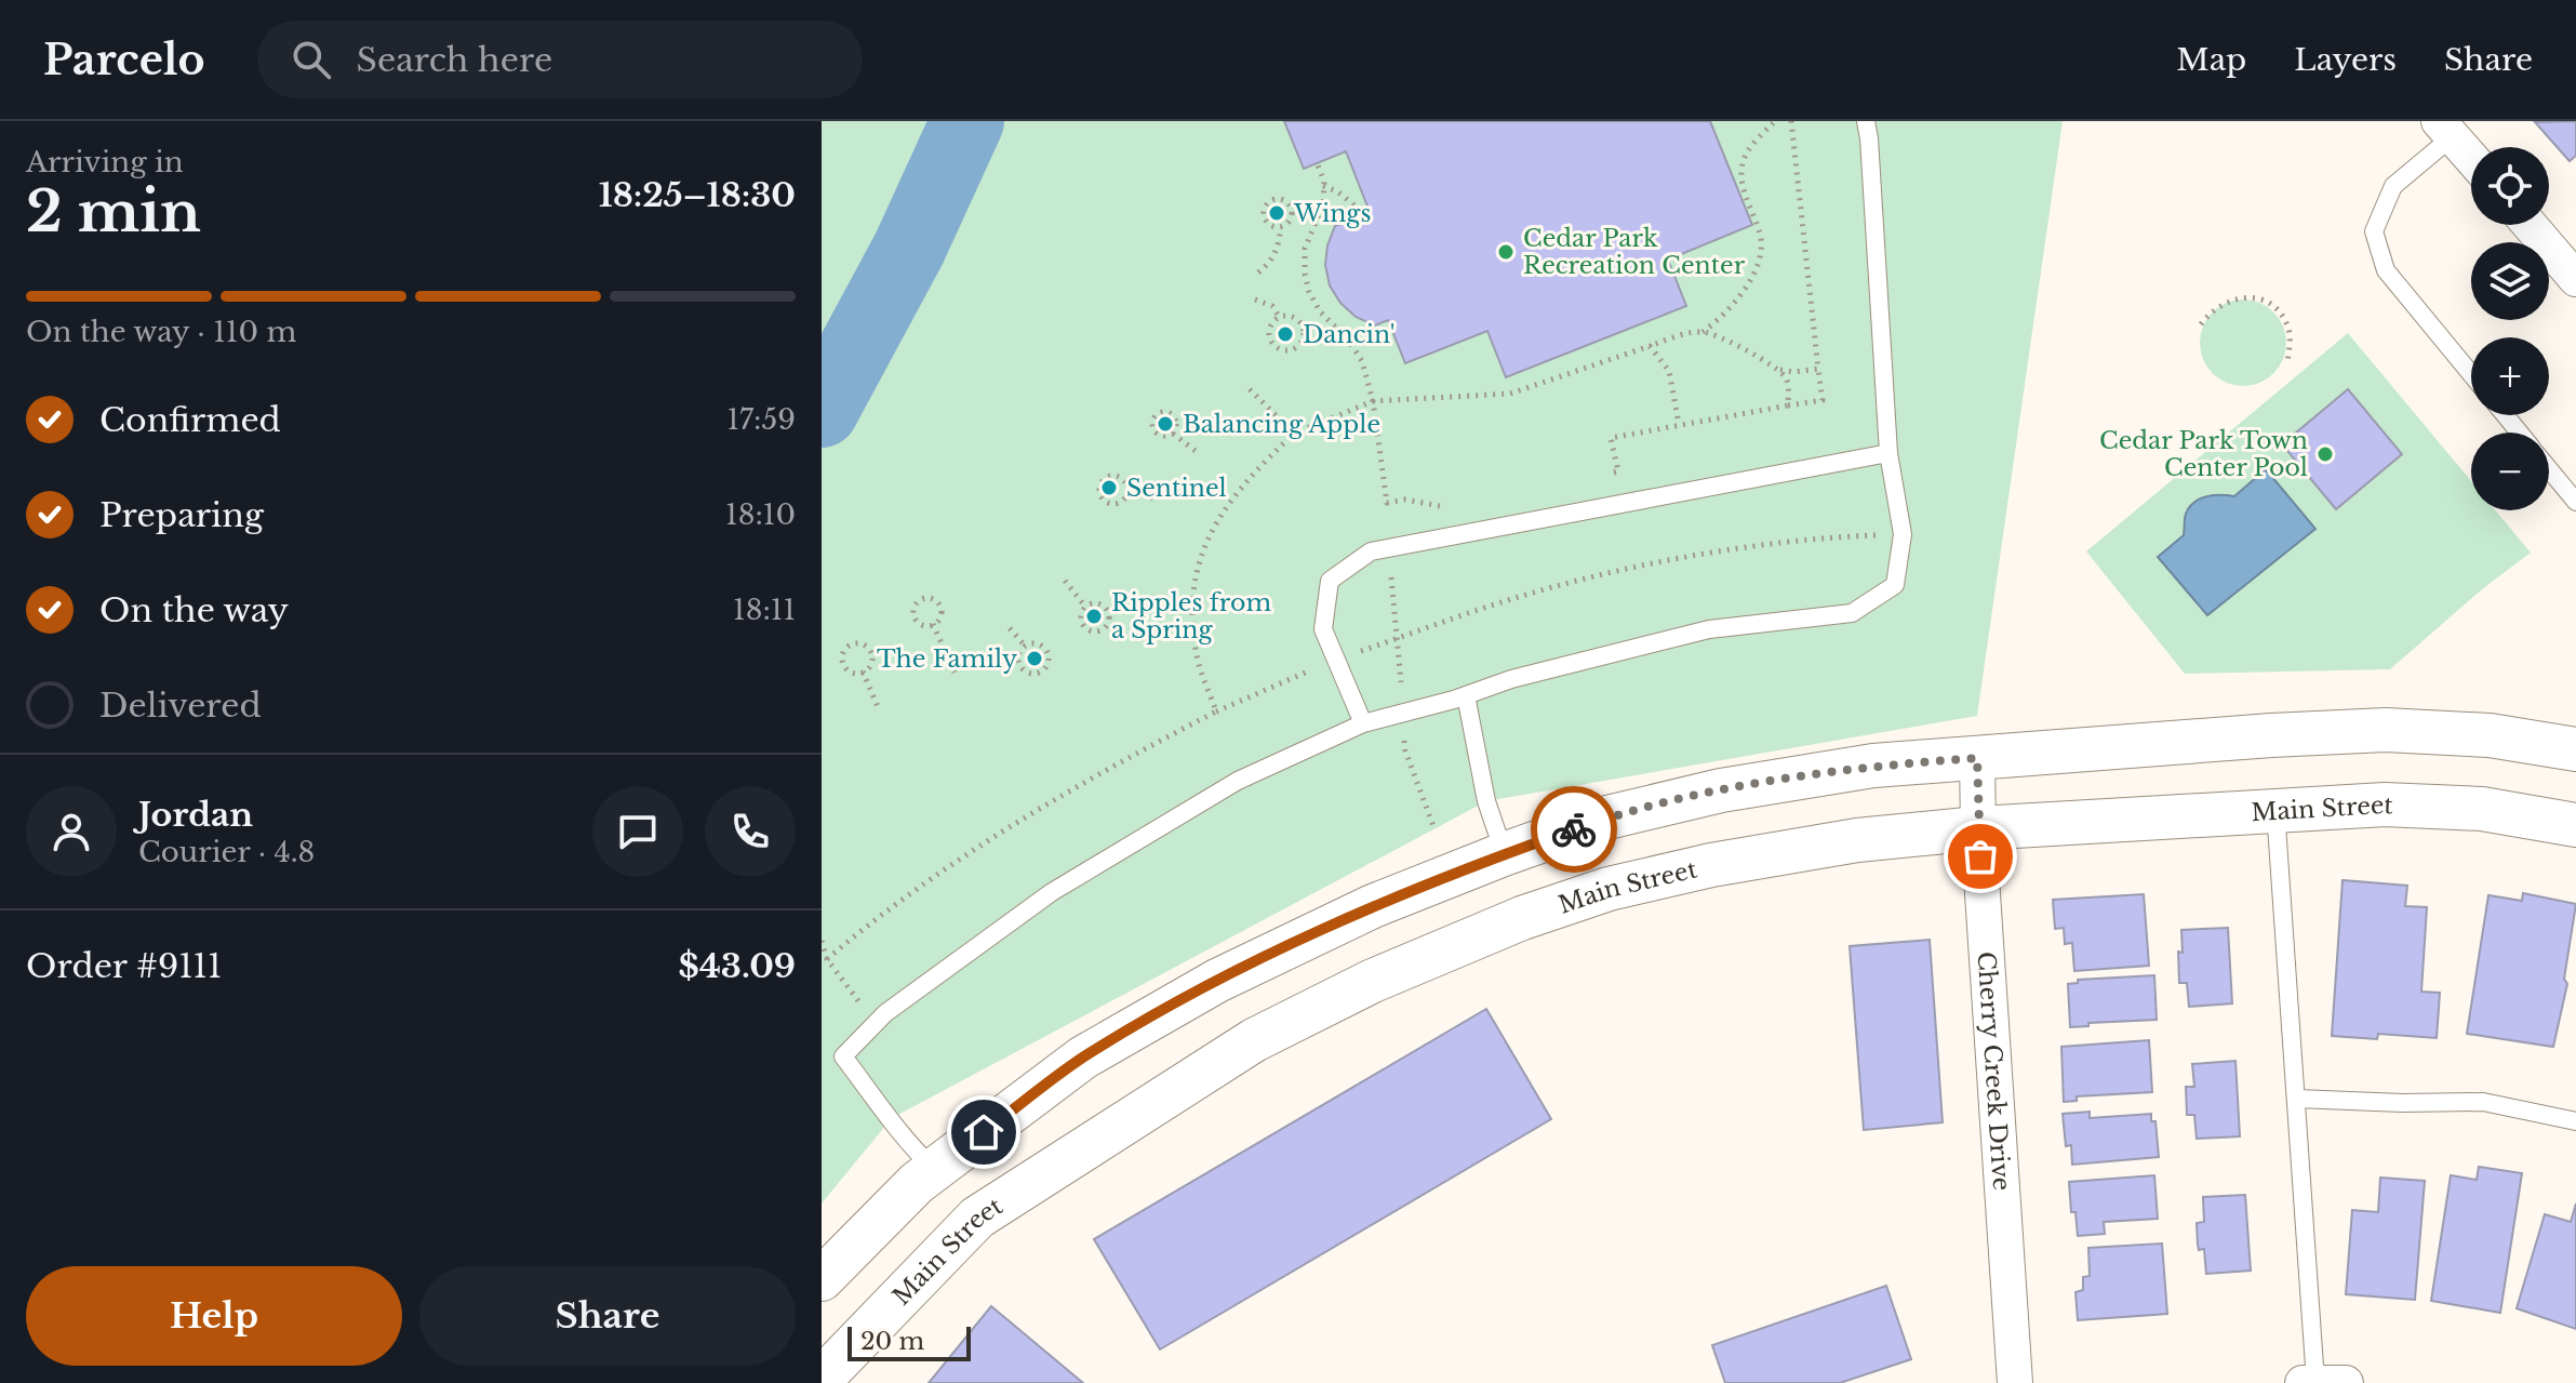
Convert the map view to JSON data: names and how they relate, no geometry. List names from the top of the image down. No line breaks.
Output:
{"streets":{"street":["Main Street","Cherry Creek Drive"]},"crossings":[["Main Street","Cherry Creek Drive"]],"places":["Wings","Cedar Park Recreation Center","Dancin'","Balancing Apple","Cedar Park Town Center Pool","Sentinel","Ripples from a Spring","The Family"],"scale_bar":"20 m","page":{"header":"Parcelo","search":"Search here","nav":["Map","Layers","Share"],"heading":["2 min","Arriving in","18:25–18:30"],"panel":["Jordan","Courier · 4.8","Order #9111","$43.09"],"map_buttons":["+","−"],"bar":"On the way · 110 m","list":[["Confirmed","17:59"],["Preparing","18:10"],["On the way","18:11"],"Delivered"],"buttons":["Help","Share"],"scale":"20 m"}}
